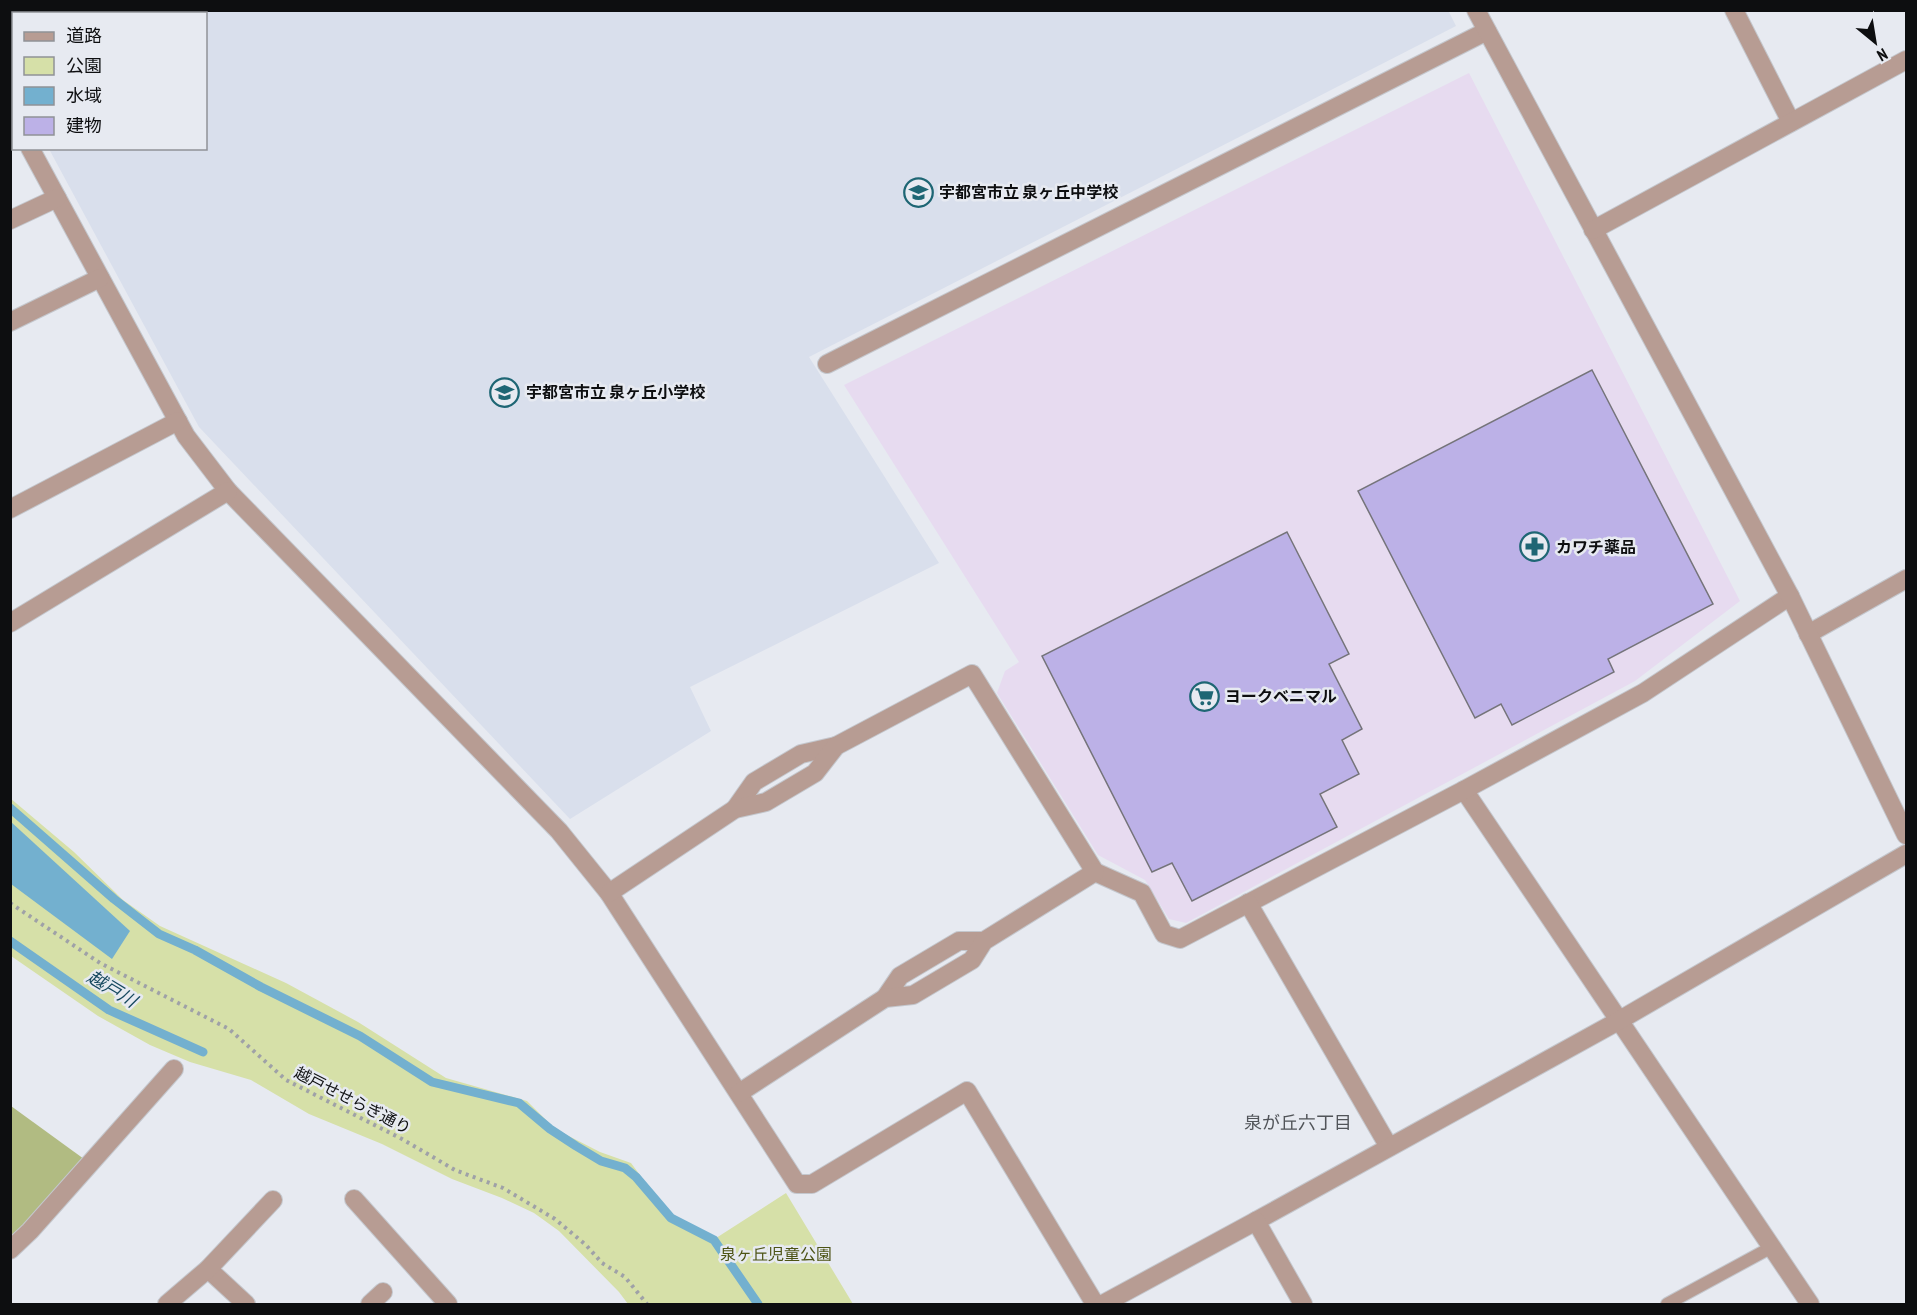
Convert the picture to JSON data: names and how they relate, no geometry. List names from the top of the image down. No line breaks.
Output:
{"streets":{"path":["越戸せせらぎ通り"]},"districts":["泉が丘六丁目"],"water":["越戸川"],"parks":["泉ヶ丘児童公園"],"places":{"school or university":["宇都宮市立 泉ヶ丘中学校","宇都宮市立 泉ヶ丘小学校"],"pharmacy":["カワチ薬品"],"supermarket":["ヨークベニマル"]},"legend":["道路","公園","水域","建物"],"north":"bottom right"}
